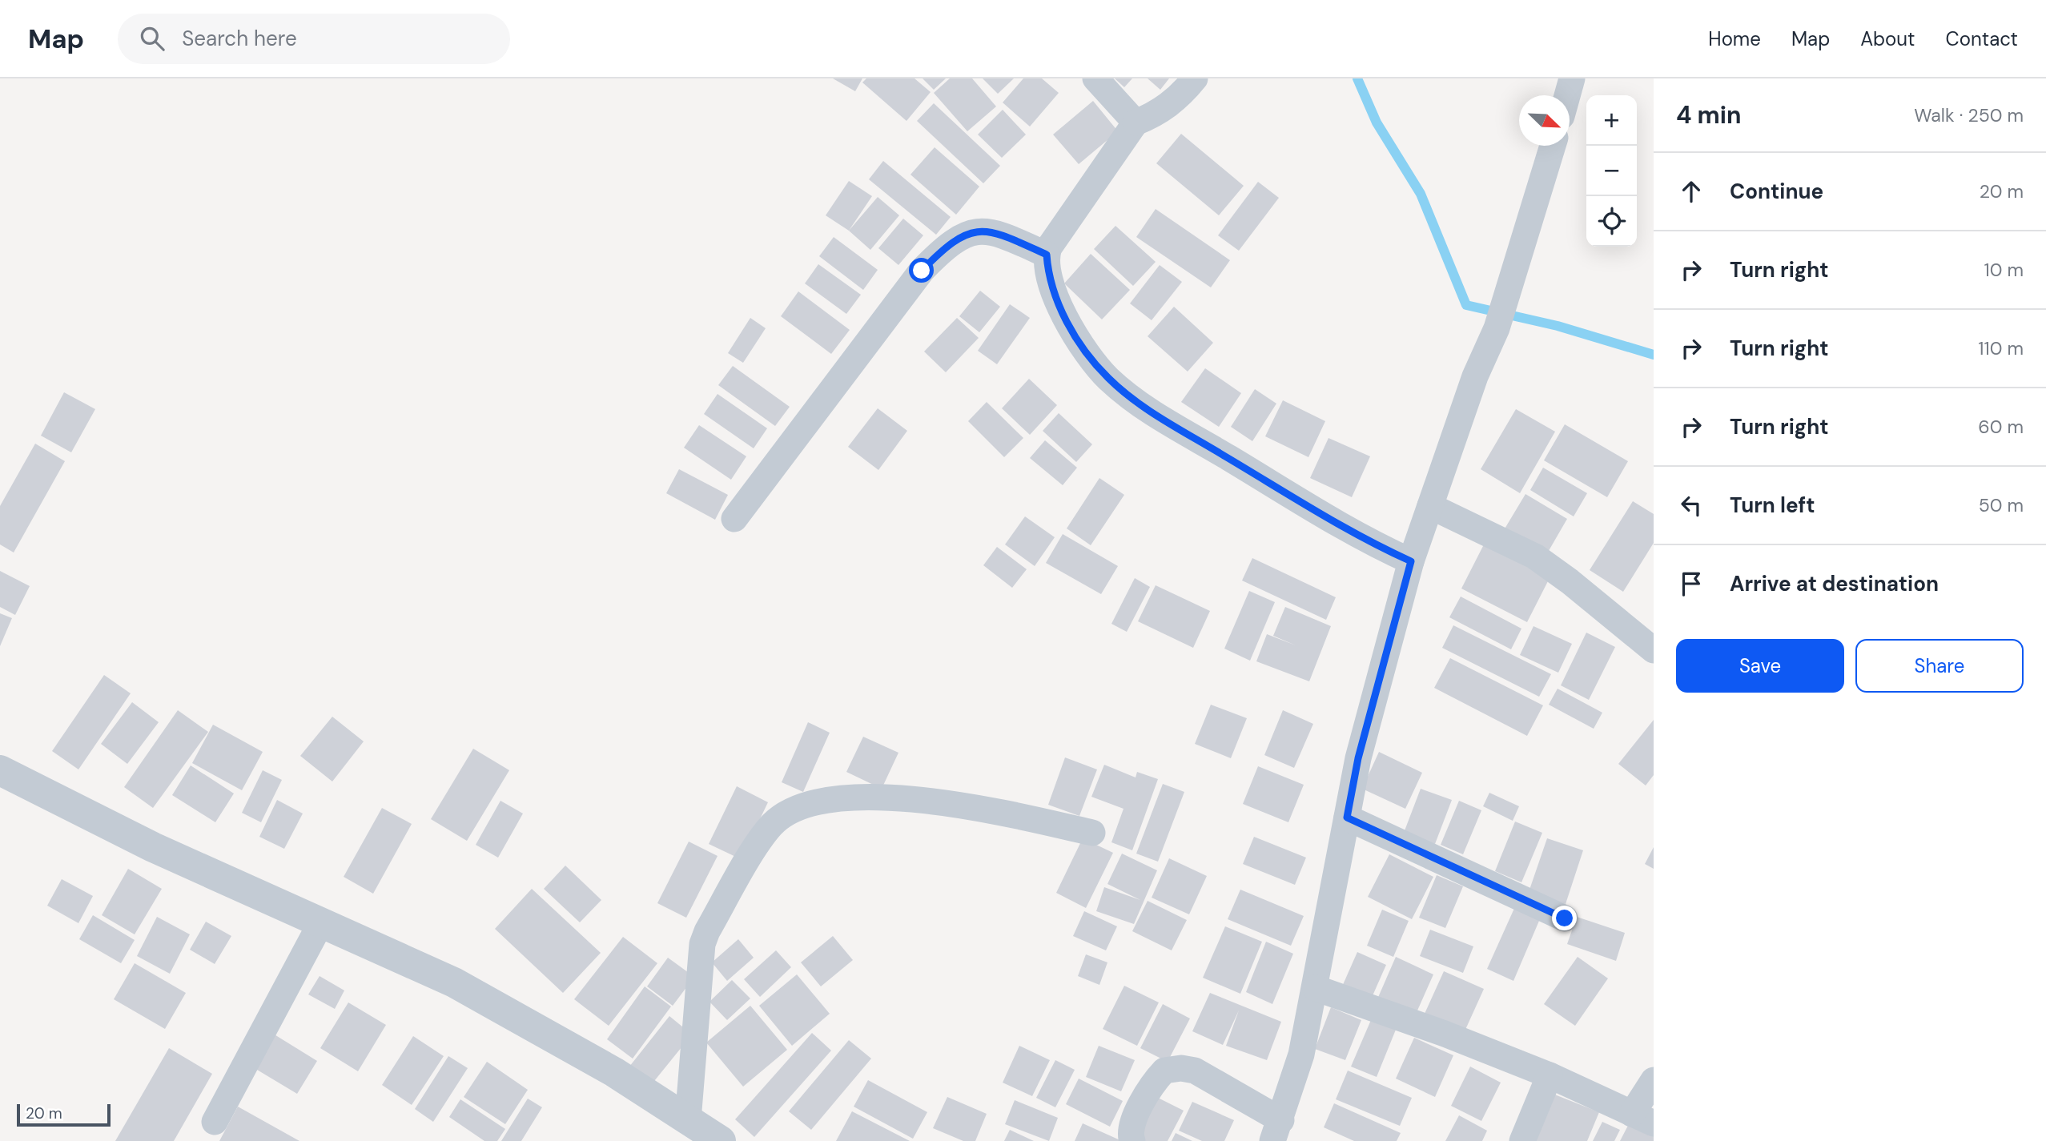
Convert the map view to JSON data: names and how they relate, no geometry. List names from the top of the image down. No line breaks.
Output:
{"scale_bar":"20 m","north":"bottom right","page":{"header":"Map","search":"Search here","nav":["Home","Map","About","Contact"],"heading":["4 min","Walk · 250 m"],"map_buttons":["+","−"],"list":[["Continue","20 m"],["Turn right","10 m"],["Turn right","110 m"],["Turn right","60 m"],["Turn left","50 m"],"Arrive at destination"],"buttons":["Save","Share"],"scale":"20 m"}}
